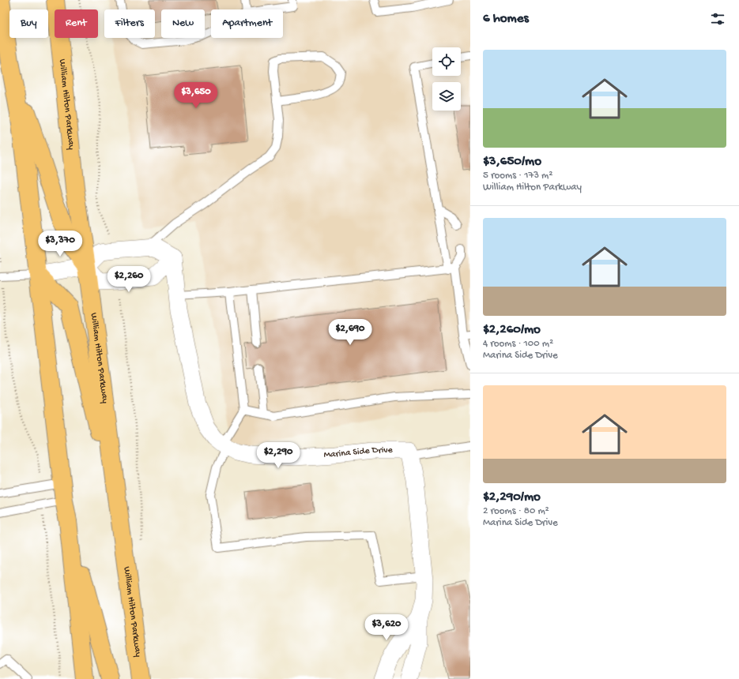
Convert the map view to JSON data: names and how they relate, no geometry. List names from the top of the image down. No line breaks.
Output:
{"streets":{"highway":["William Hilton Parkway"],"street":["Marina Side Drive"]},"page":{"heading":"6 homes","chip":["Buy","Rent","Filters","New","Apartment"],"list":[{"name":"$3,650/mo","note":"5 rooms · 173 m² · William Hilton Parkway"},{"name":"$2,260/mo","note":"4 rooms · 100 m² · Marina Side Drive"},{"name":"$2,290/mo","note":"2 rooms · 80 m² · Marina Side Drive"}],"price":["$3,650","$3,370","$2,260","$2,690","$2,290","$3,620"]}}
